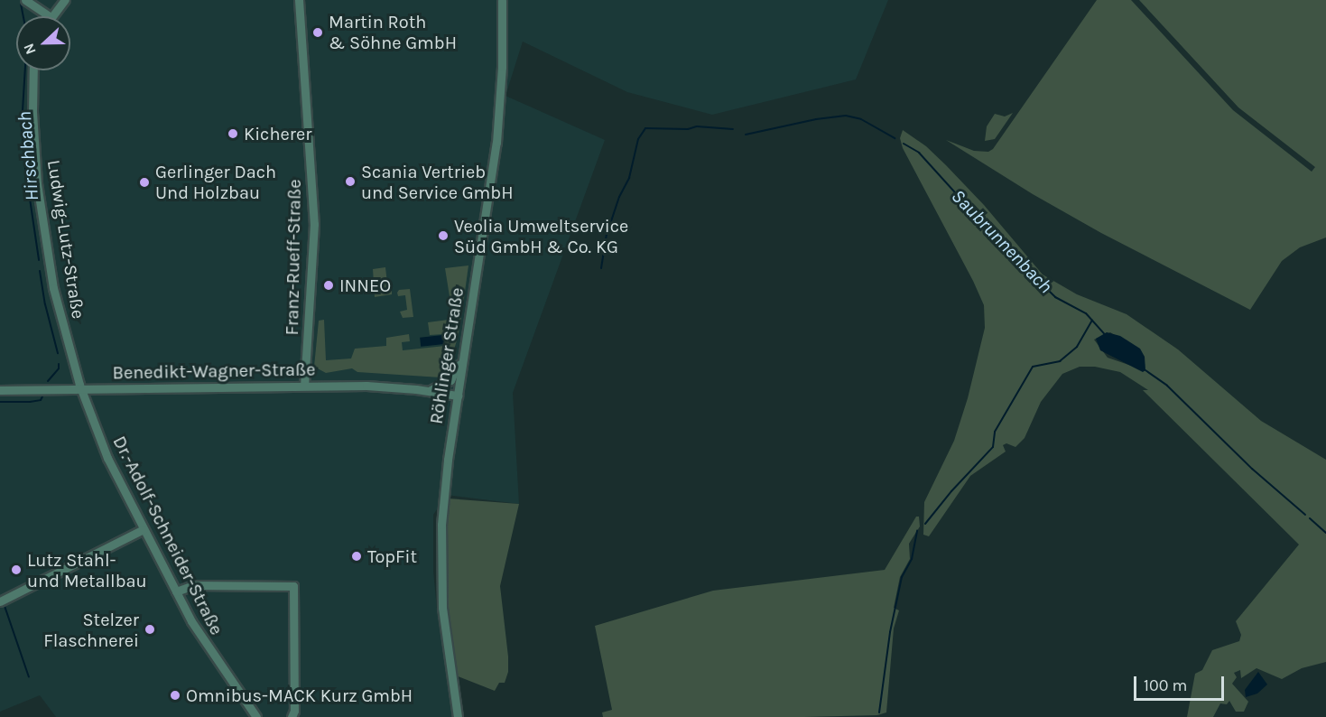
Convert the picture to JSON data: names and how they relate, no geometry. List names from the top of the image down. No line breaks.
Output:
{"streets":{"street":["Ludwig-Lutz-Straße","Franz-Rueff-Straße","Röhlinger Straße","Benedikt-Wagner-Straße","Dr.-Adolf-Schneider-Straße"]},"crossings":[["Ludwig-Lutz-Straße","Benedikt-Wagner-Straße"],["Ludwig-Lutz-Straße","Dr.-Adolf-Schneider-Straße"],["Franz-Rueff-Straße","Benedikt-Wagner-Straße"],["Röhlinger Straße","Benedikt-Wagner-Straße"],["Benedikt-Wagner-Straße","Dr.-Adolf-Schneider-Straße"]],"water":["Hirschbach","Saubrunnenbach"],"places":["Martin Roth & Söhne GmbH","Kicherer","Scania Vertrieb und Service GmbH","Gerlinger Dach Und Holzbau","Veolia Umweltservice Süd GmbH & Co. KG","INNEO","TopFit","Lutz Stahl- und Metallbau","Stelzer Flaschnerei","Omnibus-MACK Kurz GmbH"],"scale_bar":"100 m","north":"left"}
